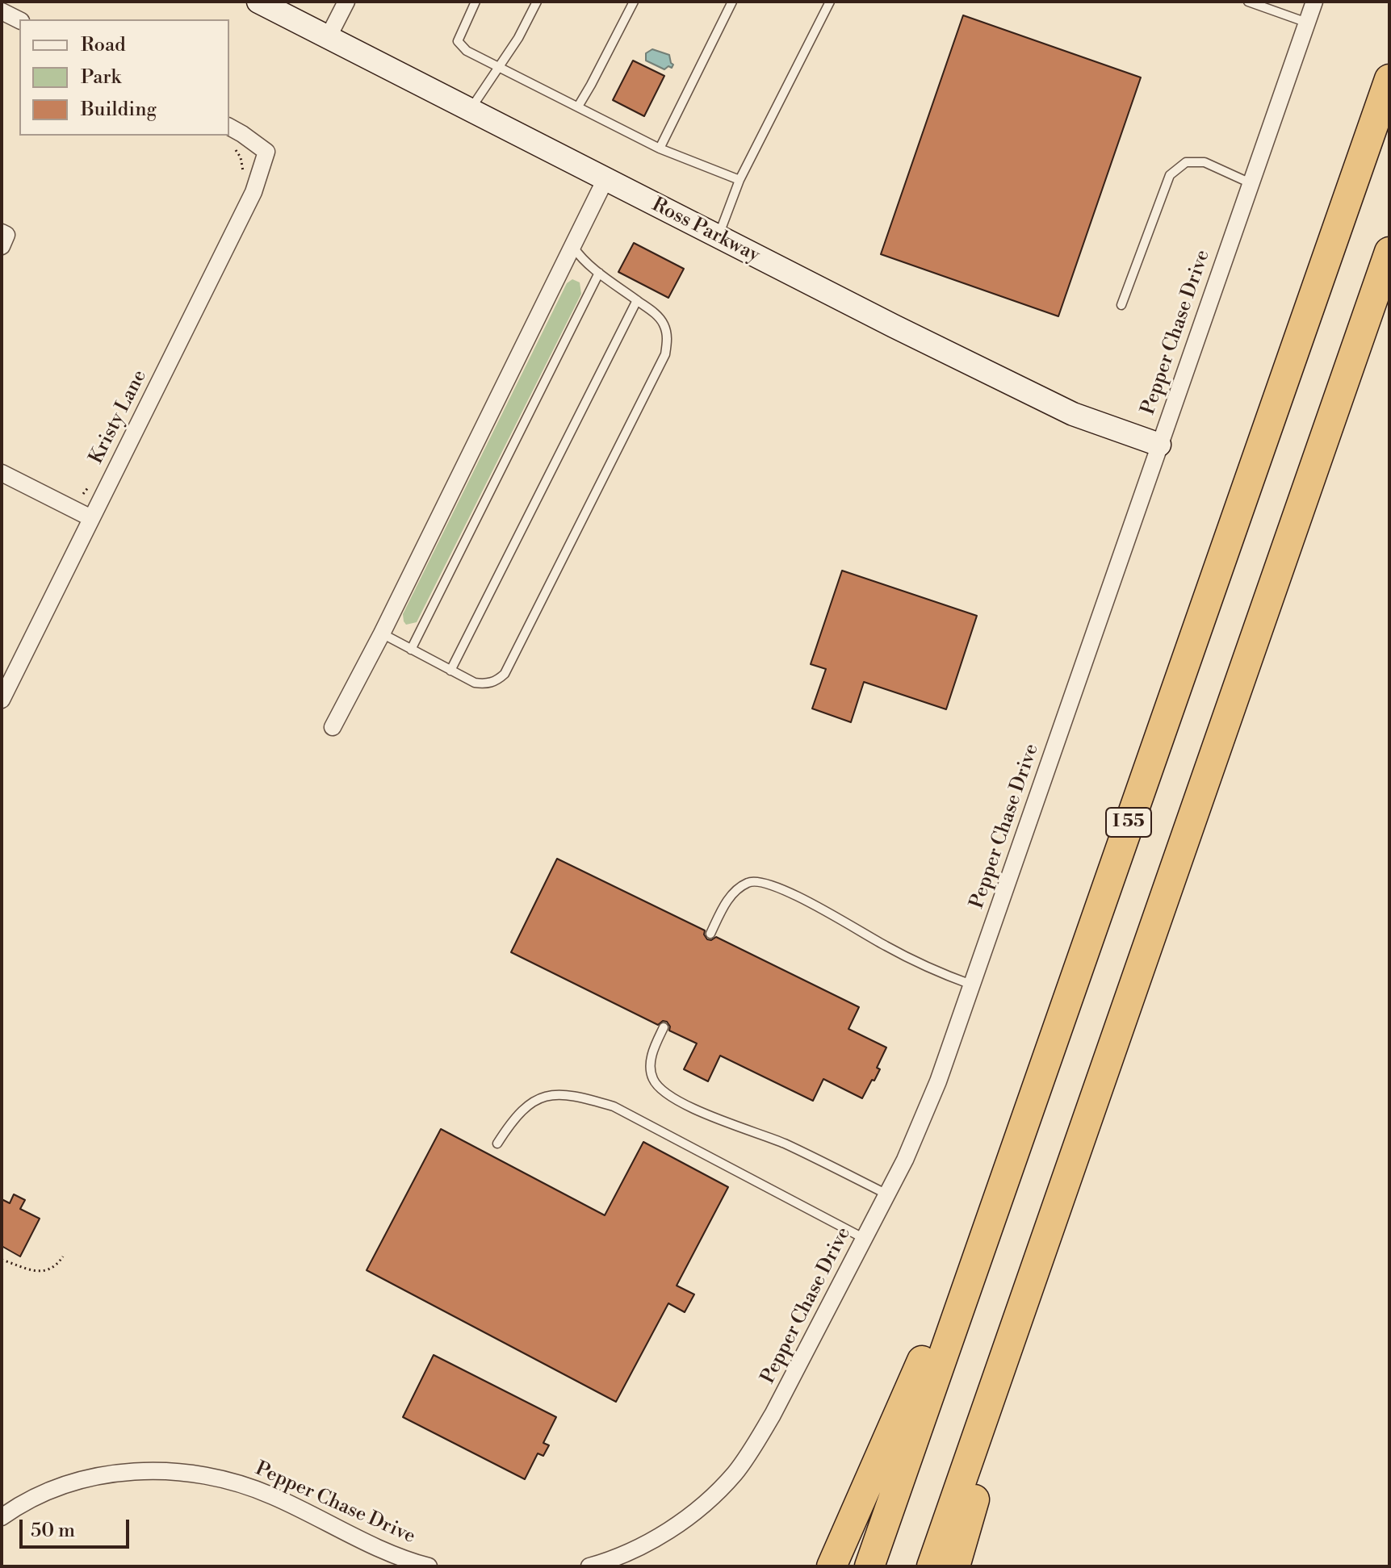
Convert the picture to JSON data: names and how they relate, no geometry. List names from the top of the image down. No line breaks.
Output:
{"streets":{"highway":["I 55"],"street":["Ross Parkway","Pepper Chase Drive","Kristy Lane"]},"crossings":[["Ross Parkway","Pepper Chase Drive"]],"legend":["Road","Park","Building"],"scale_bar":"50 m"}
